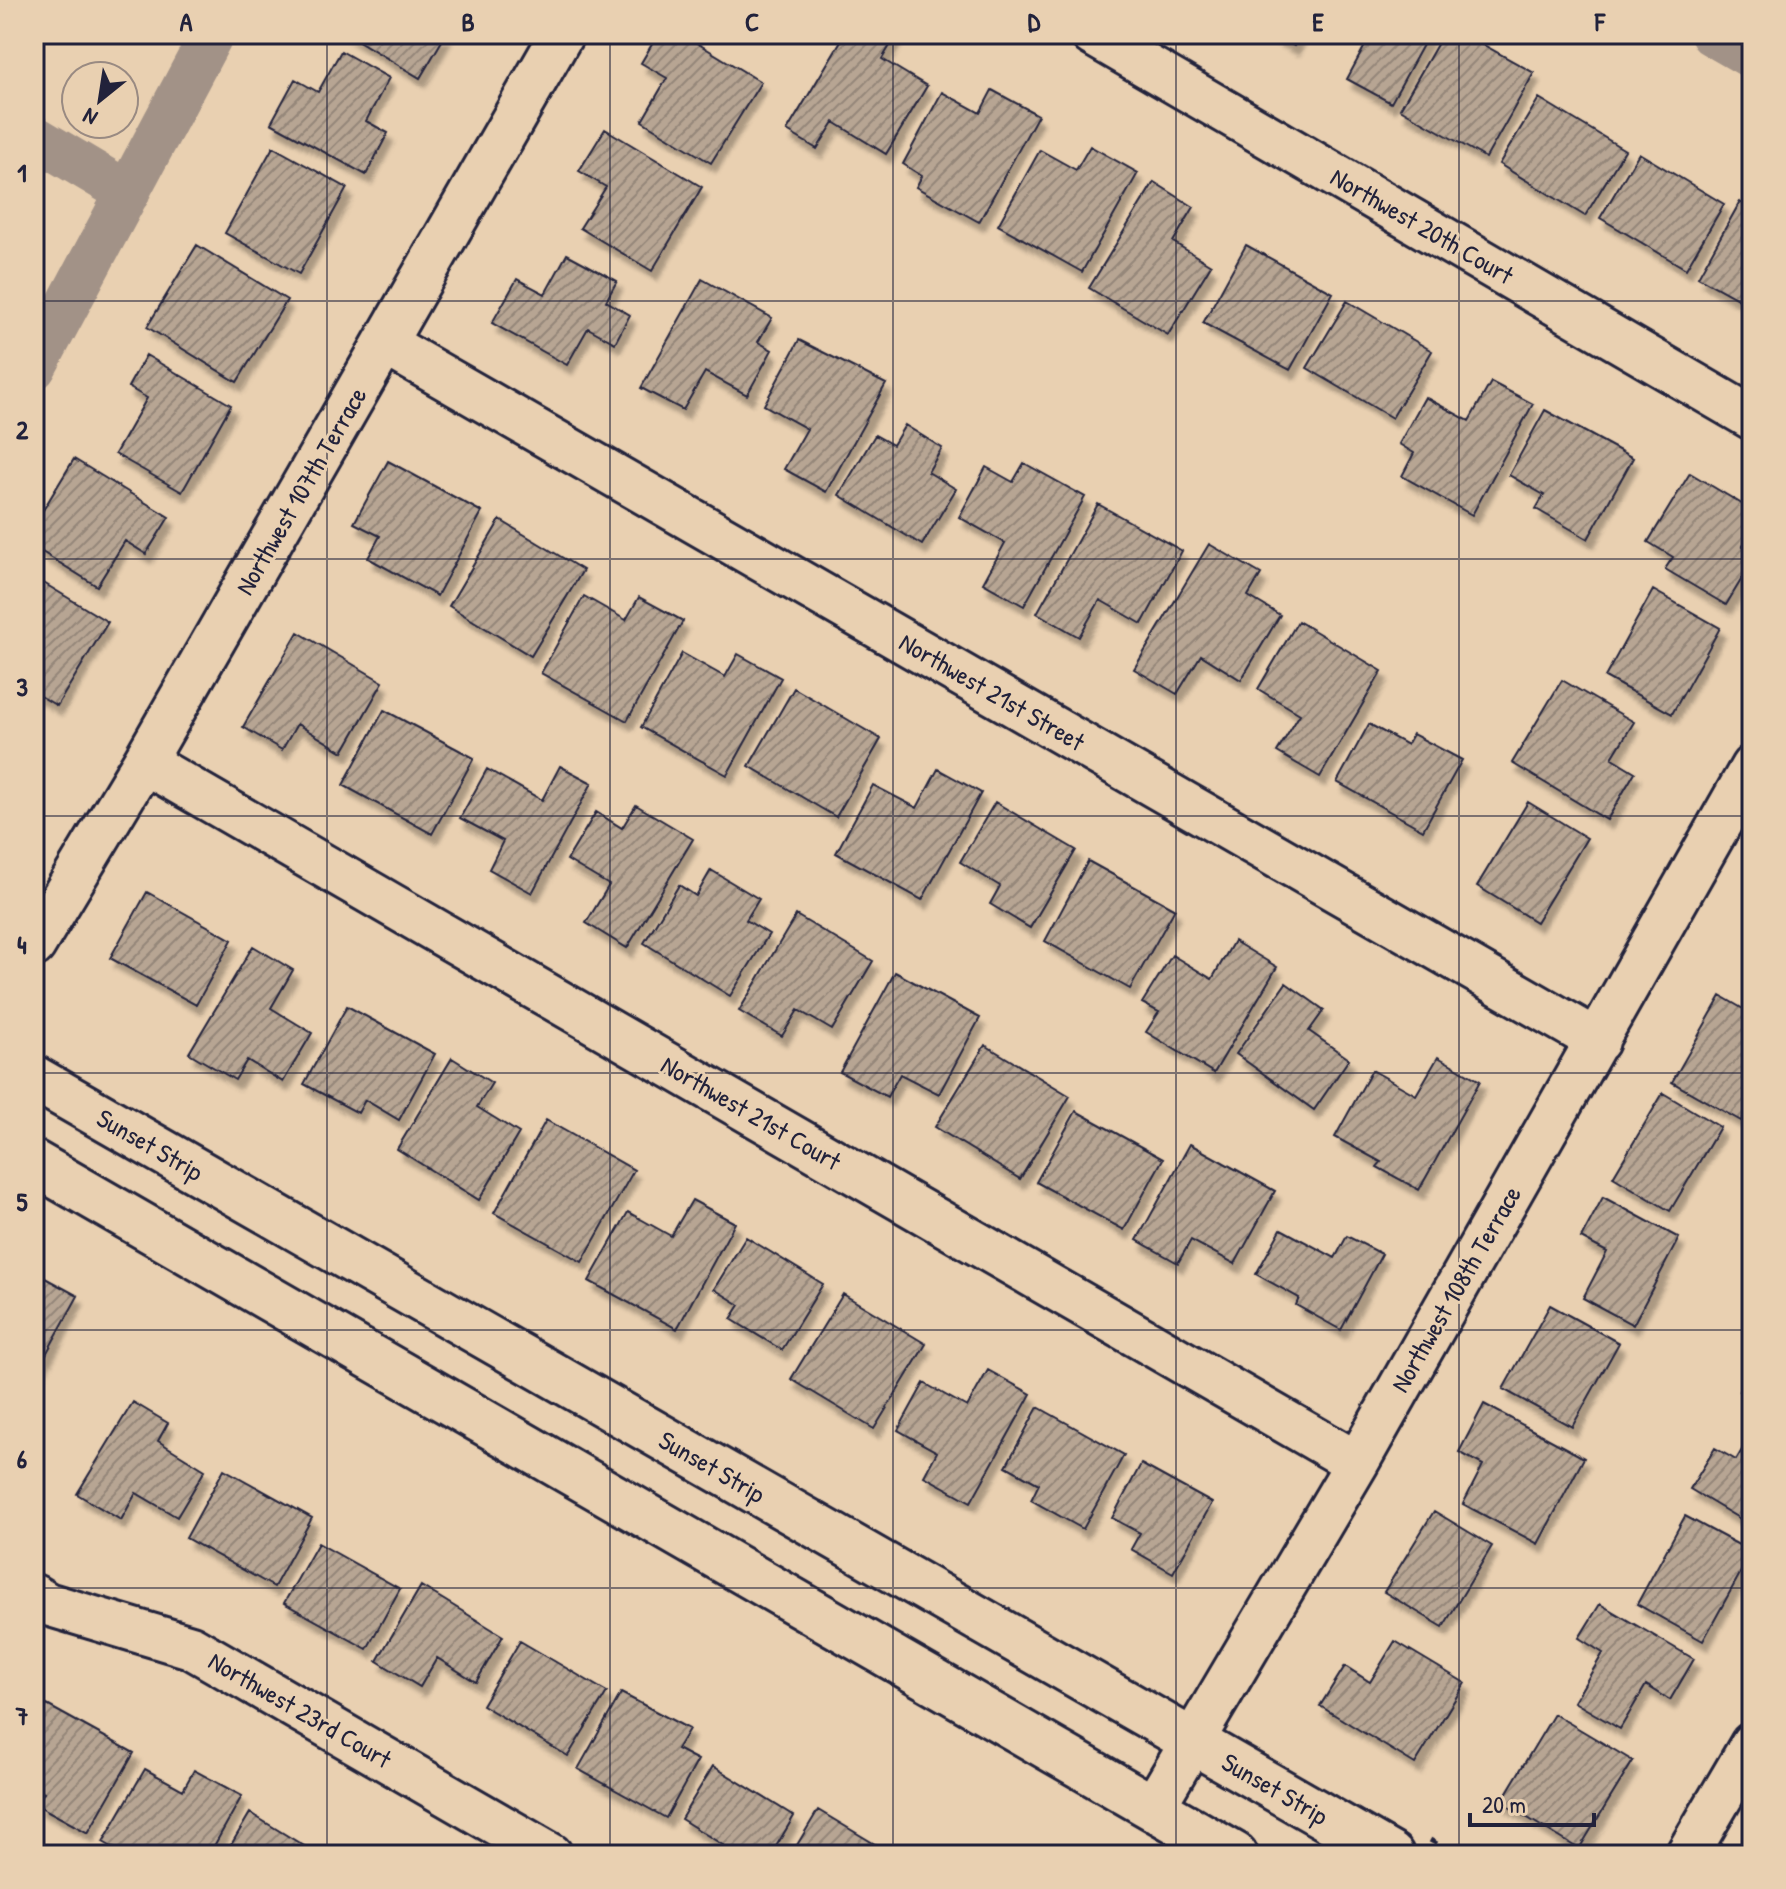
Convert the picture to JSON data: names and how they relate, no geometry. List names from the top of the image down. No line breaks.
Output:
{"streets":{"street":["Northwest 20th Court","Northwest 107th Terrace","Northwest 21st Street","Northwest 21st Court","Sunset Strip","Northwest 108th Terrace","Northwest 23rd Court"]},"crossings":[["Northwest 107th Terrace","Northwest 21st Street"],["Northwest 107th Terrace","Northwest 21st Court"],["Northwest 21st Street","Northwest 108th Terrace"],["Northwest 21st Court","Northwest 108th Terrace"],["Sunset Strip","Northwest 108th Terrace"]],"scale_bar":"20 m","north":"bottom left","grid":{"columns":["A","B","C","D","E","F"],"rows":["1","2","3","4","5","6","7"]}}
